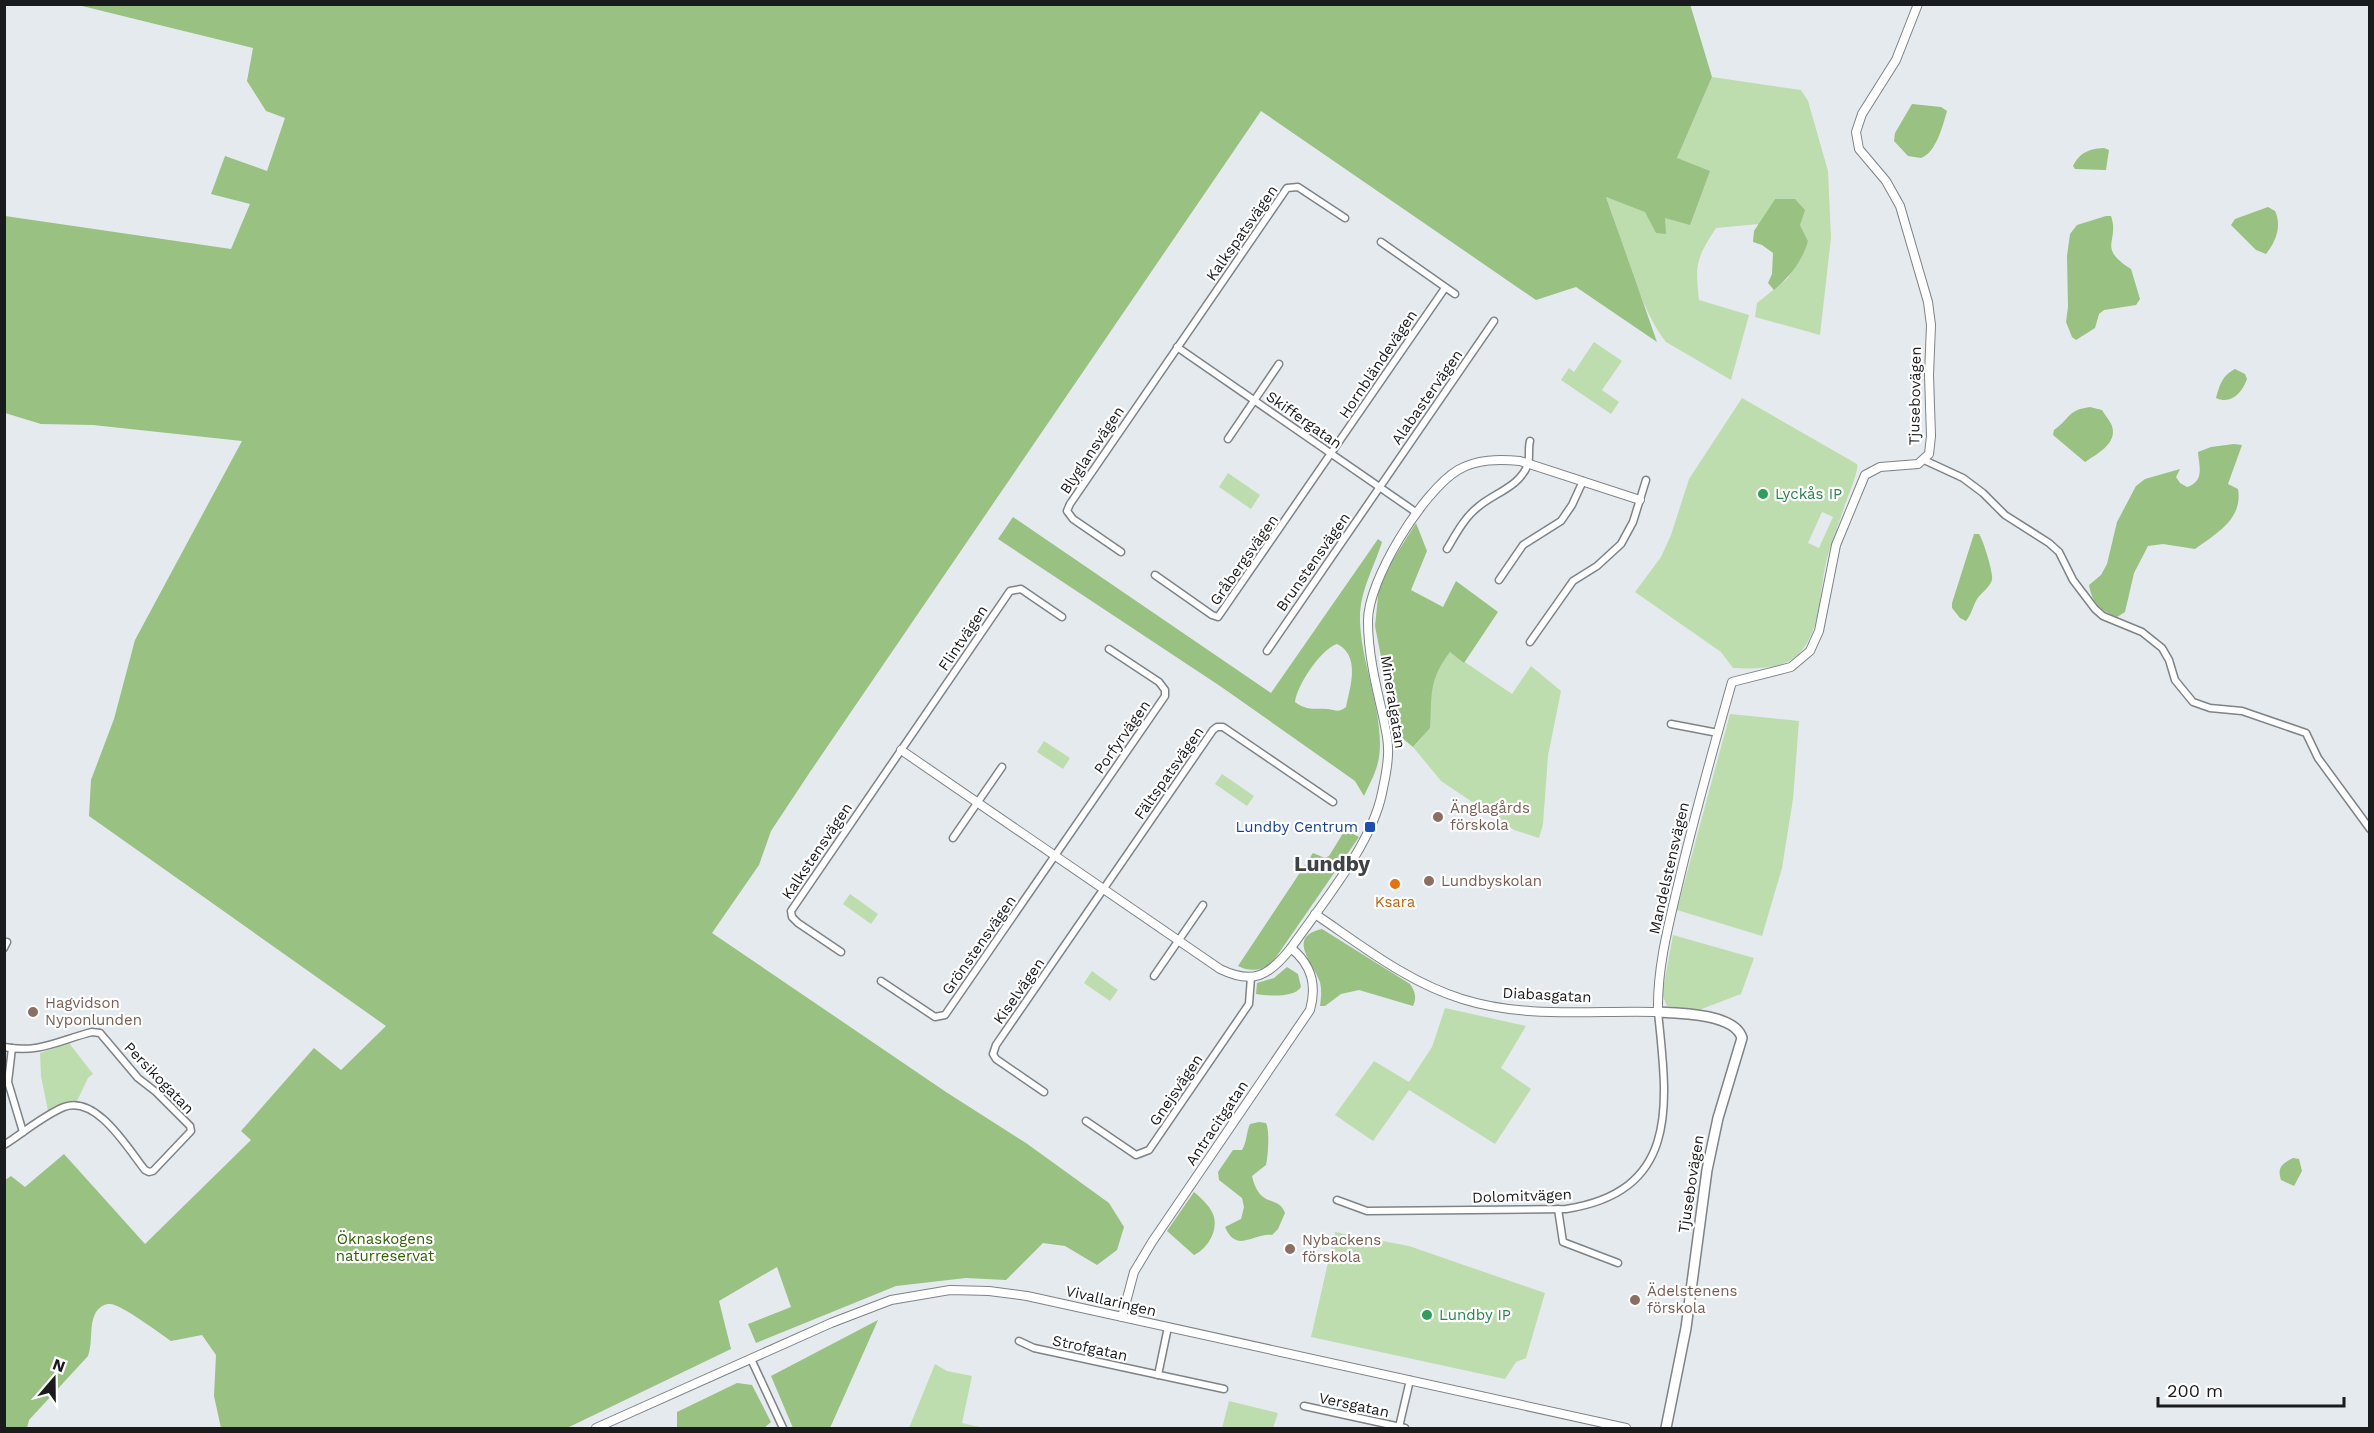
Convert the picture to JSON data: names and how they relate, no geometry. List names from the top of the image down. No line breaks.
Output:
{"streets":{"main road":["Tjusebovägen"],"street":["Kalkspatsvägen","Hornbländevägen","Alabastervägen","Skiffergatan","Blyglansvägen","Gråbergsvägen","Brunstensvägen","Flintvägen","Mineralgatan","Porfyrvägen","Fältspatsvägen","Kalkstensvägen","Mandelstensvägen","Grönstensvägen","Kiselvägen","Diabasgatan","Persikogatan","Gnejsvägen","Antracitgatan","Dolomitvägen","Vivallaringen","Strofgatan","Versgatan"]},"crossings":[["Kalkspatsvägen","Skiffergatan"],["Kalkspatsvägen","Blyglansvägen"],["Hornbländevägen","Skiffergatan"],["Hornbländevägen","Gråbergsvägen"],["Tjusebovägen","Mandelstensvägen"],["Tjusebovägen","Diabasgatan"],["Tjusebovägen","Dolomitvägen"],["Alabastervägen","Skiffergatan"],["Alabastervägen","Brunstensvägen"],["Skiffergatan","Blyglansvägen"],["Skiffergatan","Gråbergsvägen"],["Skiffergatan","Brunstensvägen"],["Skiffergatan","Mineralgatan"],["Flintvägen","Kalkstensvägen"],["Mineralgatan","Diabasgatan"],["Mineralgatan","Gnejsvägen"],["Mineralgatan","Antracitgatan"],["Porfyrvägen","Grönstensvägen"],["Fältspatsvägen","Kiselvägen"],["Mandelstensvägen","Diabasgatan"],["Mandelstensvägen","Dolomitvägen"],["Diabasgatan","Dolomitvägen"],["Antracitgatan","Vivallaringen"],["Vivallaringen","Versgatan"]],"districts":["Lundby"],"parks":["Öknaskogens naturreservat"],"places":{"other":["Lyckås IP","Änglagårds förskola","Lundbyskolan","Ksara","Hagvidson Nyponlunden","Nybackens förskola","Ädelstenens förskola","Lundby IP"],"transit":["Lundby Centrum"]},"scale_bar":"200 m","north":"top"}
